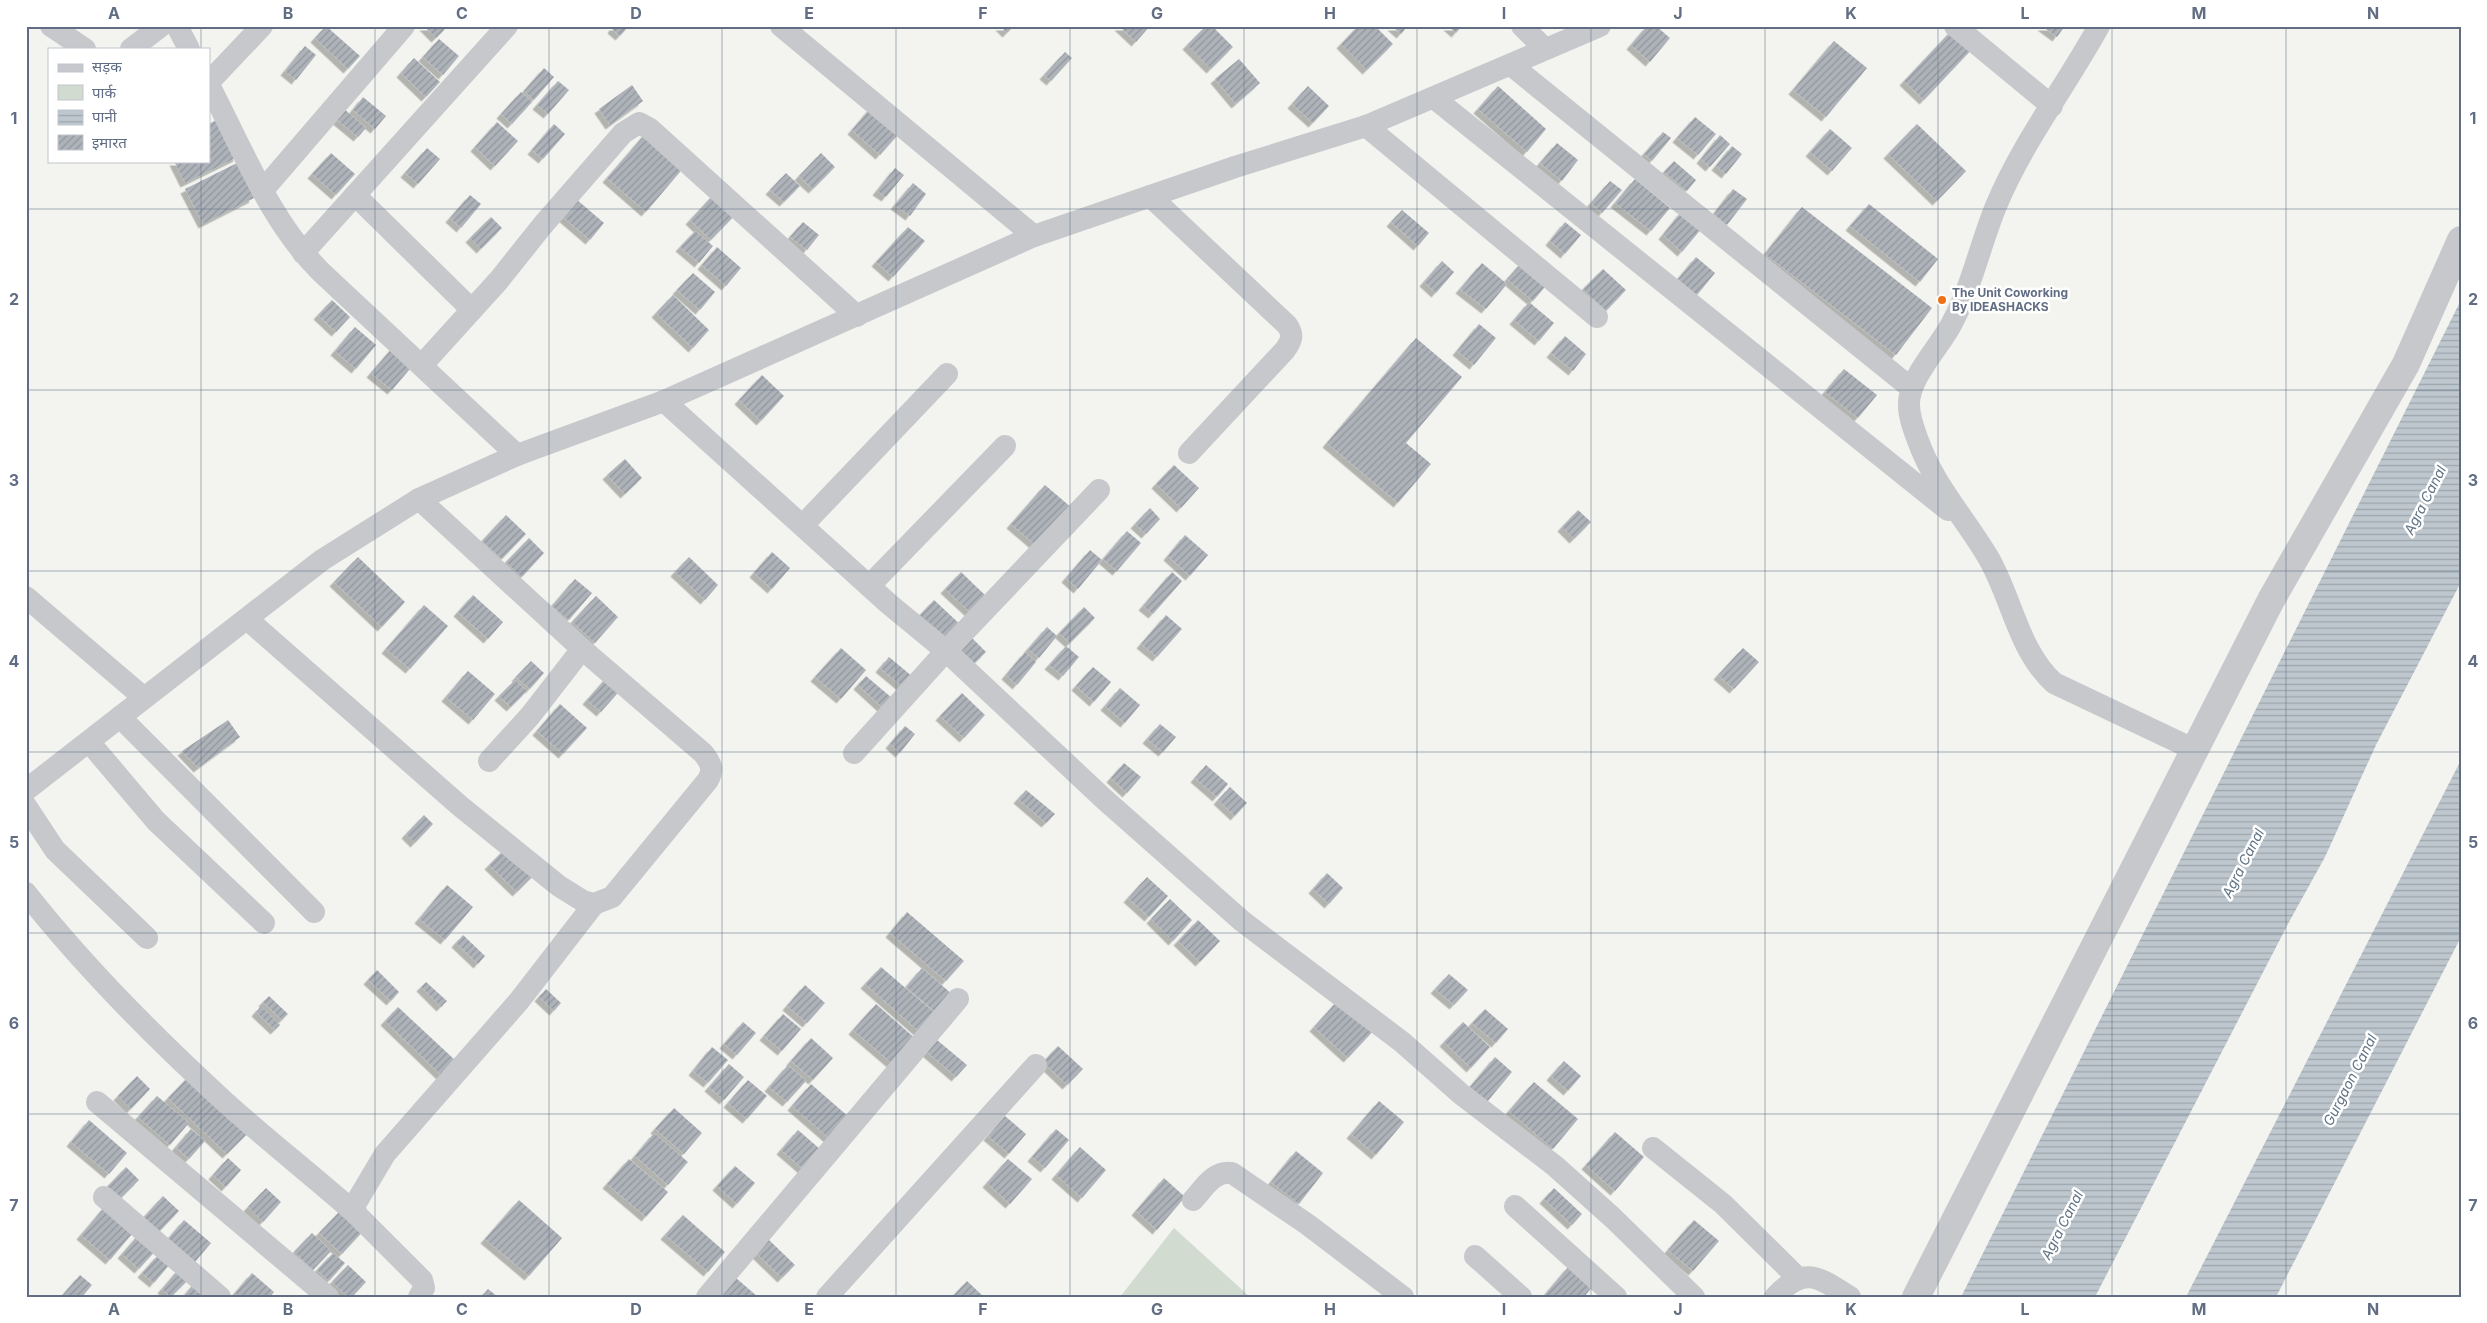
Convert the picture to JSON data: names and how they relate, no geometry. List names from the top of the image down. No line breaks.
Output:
{"water":["Agra Canal","Gurgaon Canal"],"places":["The Unit Coworking By IDEASHACKS"],"legend":["सड़क","पार्क","पानी","इमारत"],"grid":{"columns":["A","B","C","D","E","F","G","H","I","J","K","L","M","N"],"rows":["1","2","3","4","5","6","7"]}}
